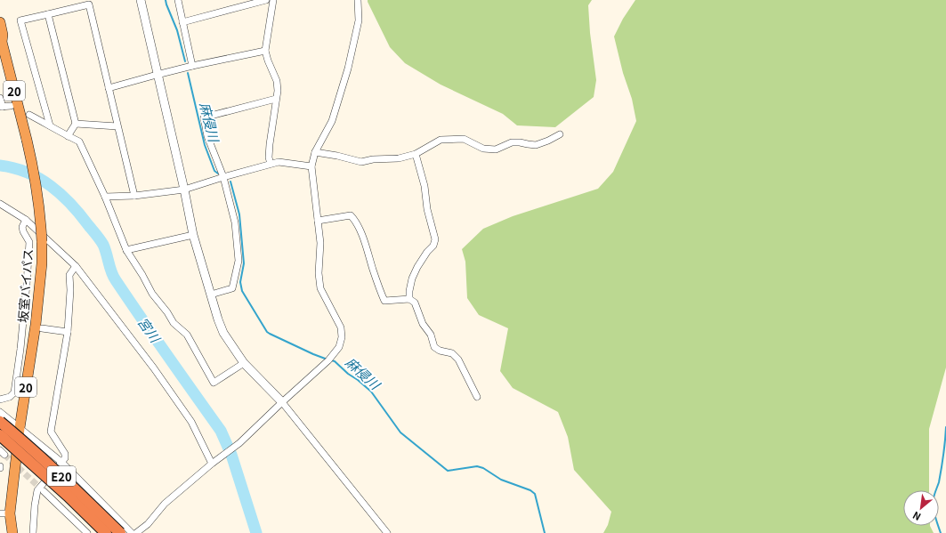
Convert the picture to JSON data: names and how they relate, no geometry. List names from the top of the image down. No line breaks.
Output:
{"streets":{"highway":["20","坂室バイパス","E20"]},"water":["麻侵川","宮川"],"north":"bottom left"}
